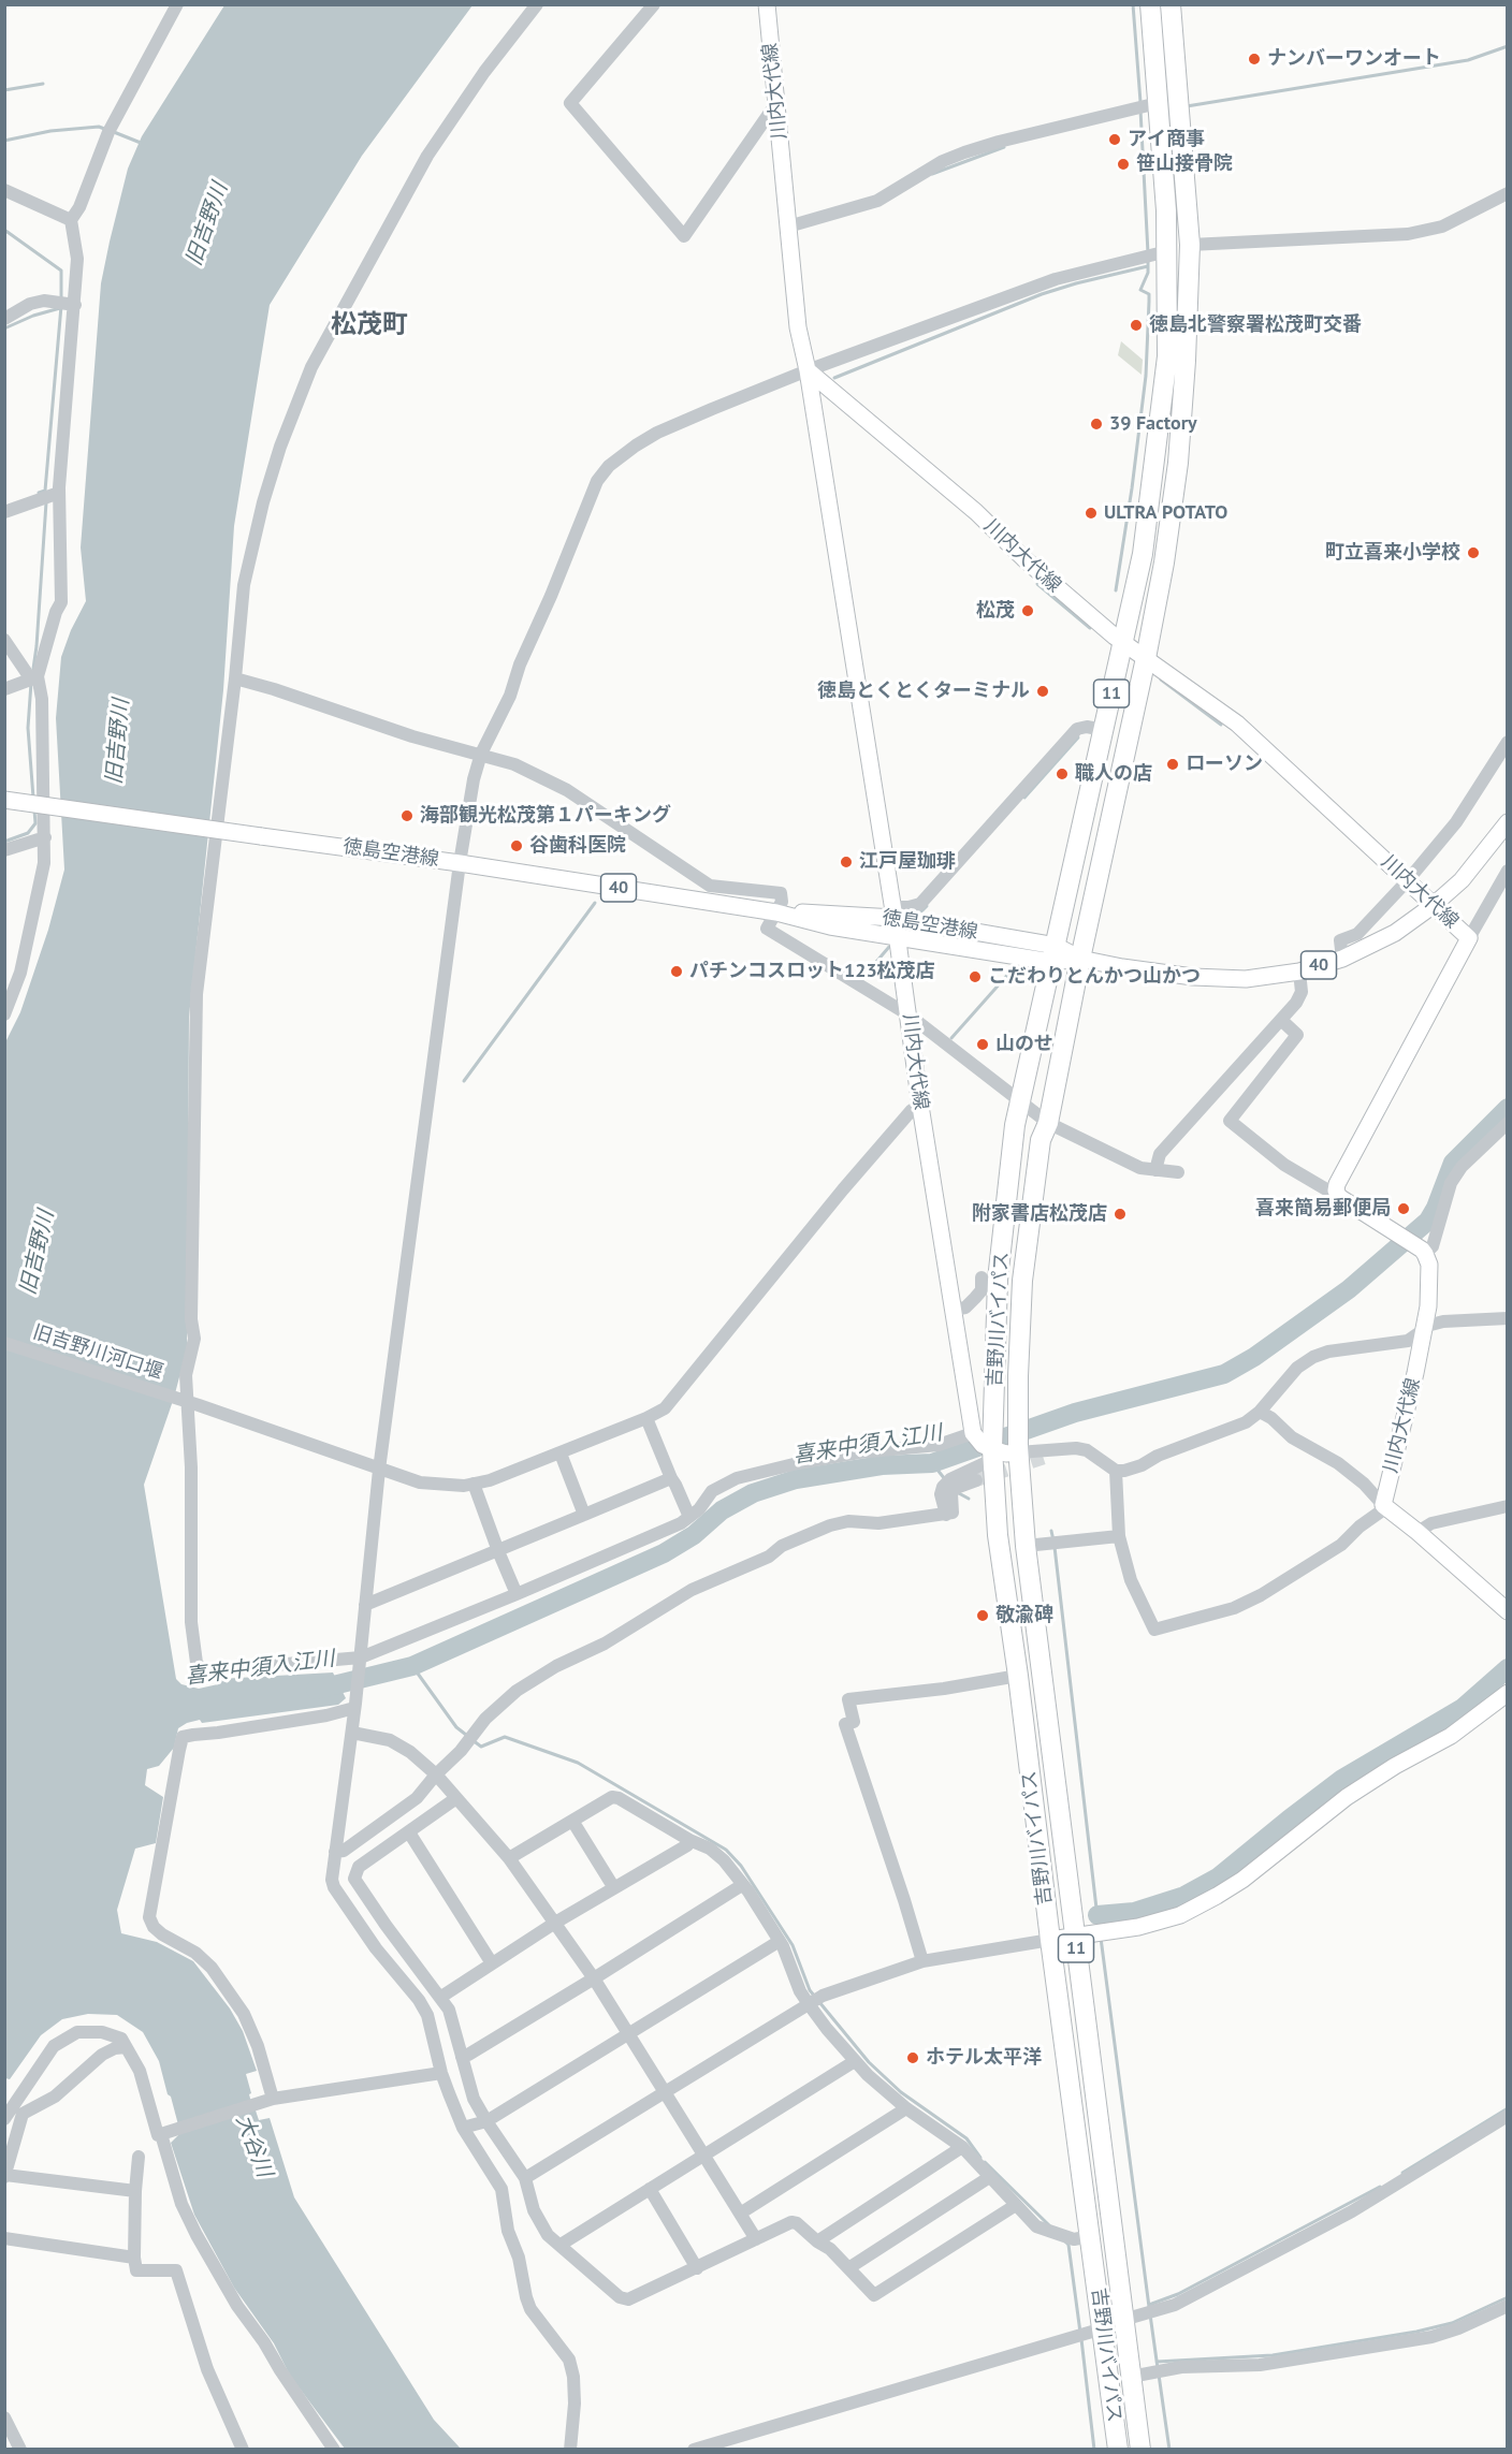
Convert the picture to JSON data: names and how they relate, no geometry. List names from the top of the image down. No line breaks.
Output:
{"streets":{"highway":["11","吉野川バイパス"],"main road":["川内大代線","徳島空港線","40"],"street":["旧吉野川河口堰"]},"crossings":[["川内大代線","徳島空港線"],["川内大代線","吉野川バイパス"],["川内大代線","旧吉野川河口堰"],["徳島空港線","吉野川バイパス"]],"districts":["松茂町"],"water":["旧吉野川","喜来中須入江川","大谷川"],"places":["ナンバーワンオート","アイ商事","笹山接骨院","徳島北警察署松茂町交番","39 Factory","ULTRA POTATO","町立喜来小学校","松茂","徳島とくとくターミナル","ローソン","職人の店","海部観光松茂第１パーキング","谷歯科医院","江戸屋珈琲","パチンコスロット123松茂店","こだわりとんかつ山かつ","山のせ","喜来簡易郵便局","附家書店松茂店","敬渝碑","ホテル太平洋"]}
